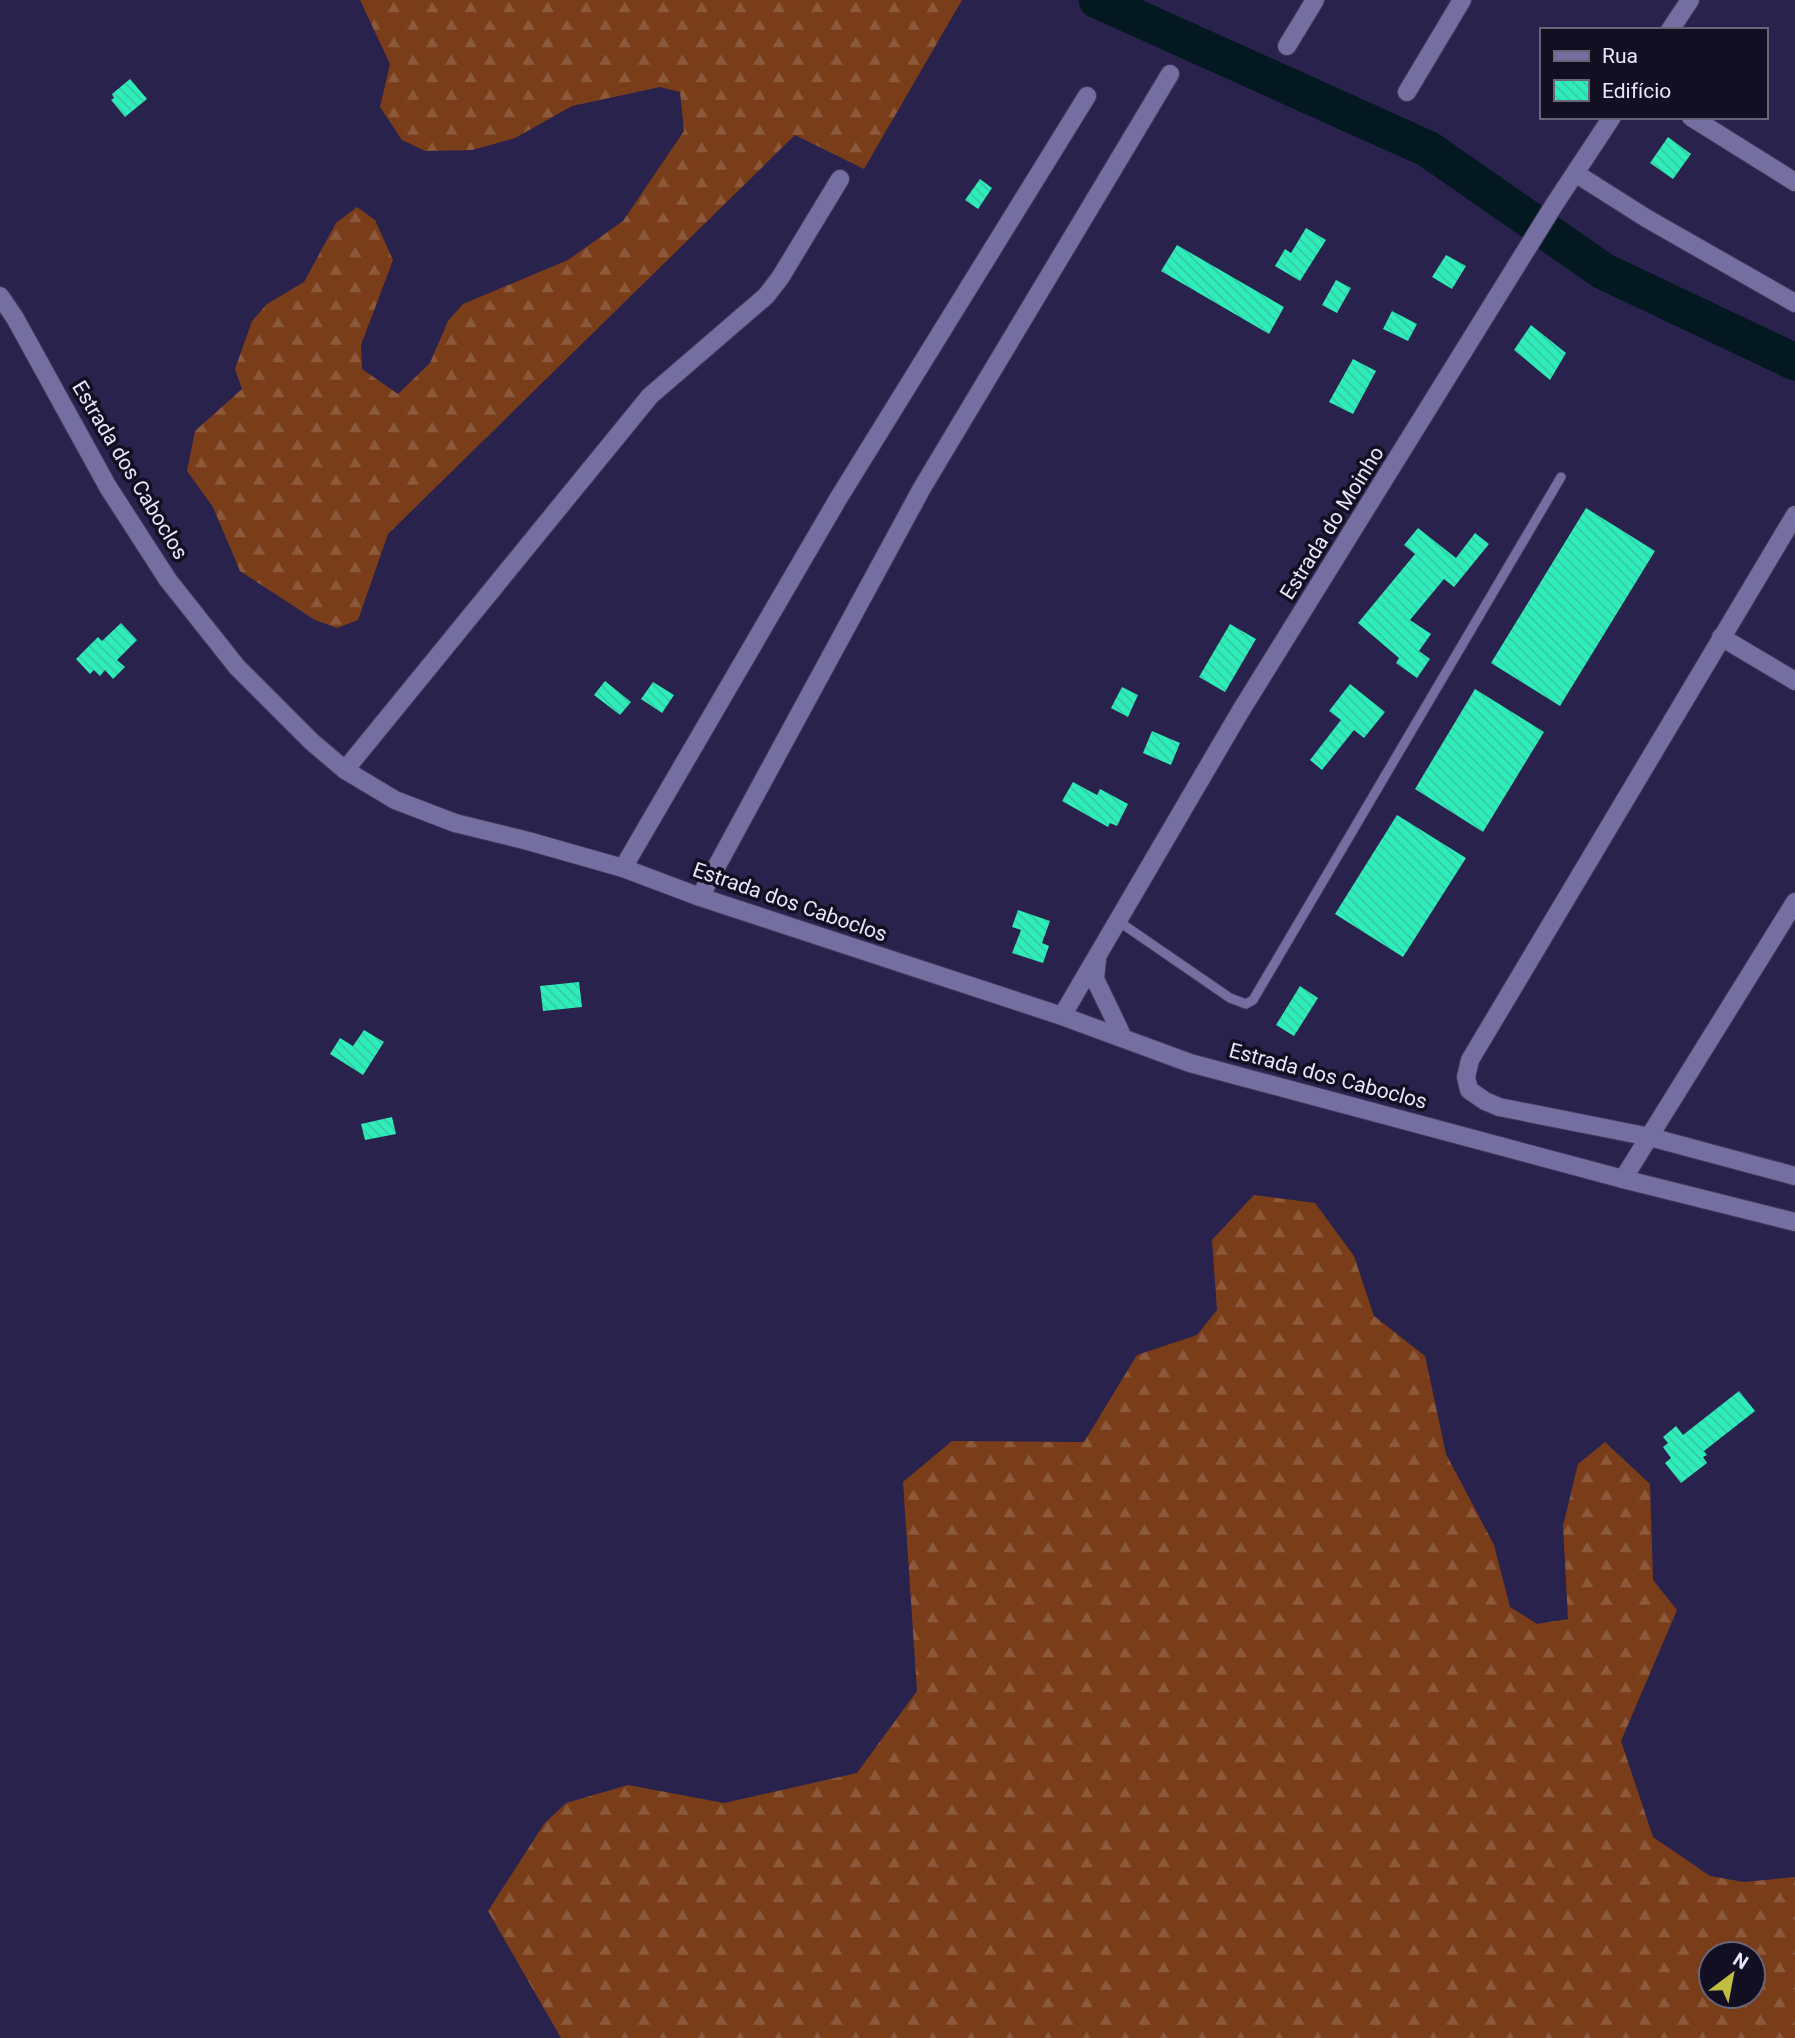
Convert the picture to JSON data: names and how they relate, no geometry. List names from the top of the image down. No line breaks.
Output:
{"streets":{"street":["Estrada dos Caboclos","Estrada do Moinho"]},"crossings":[["Estrada dos Caboclos","Estrada do Moinho"]],"legend":["Rua","Edifício"],"north":"top right"}
